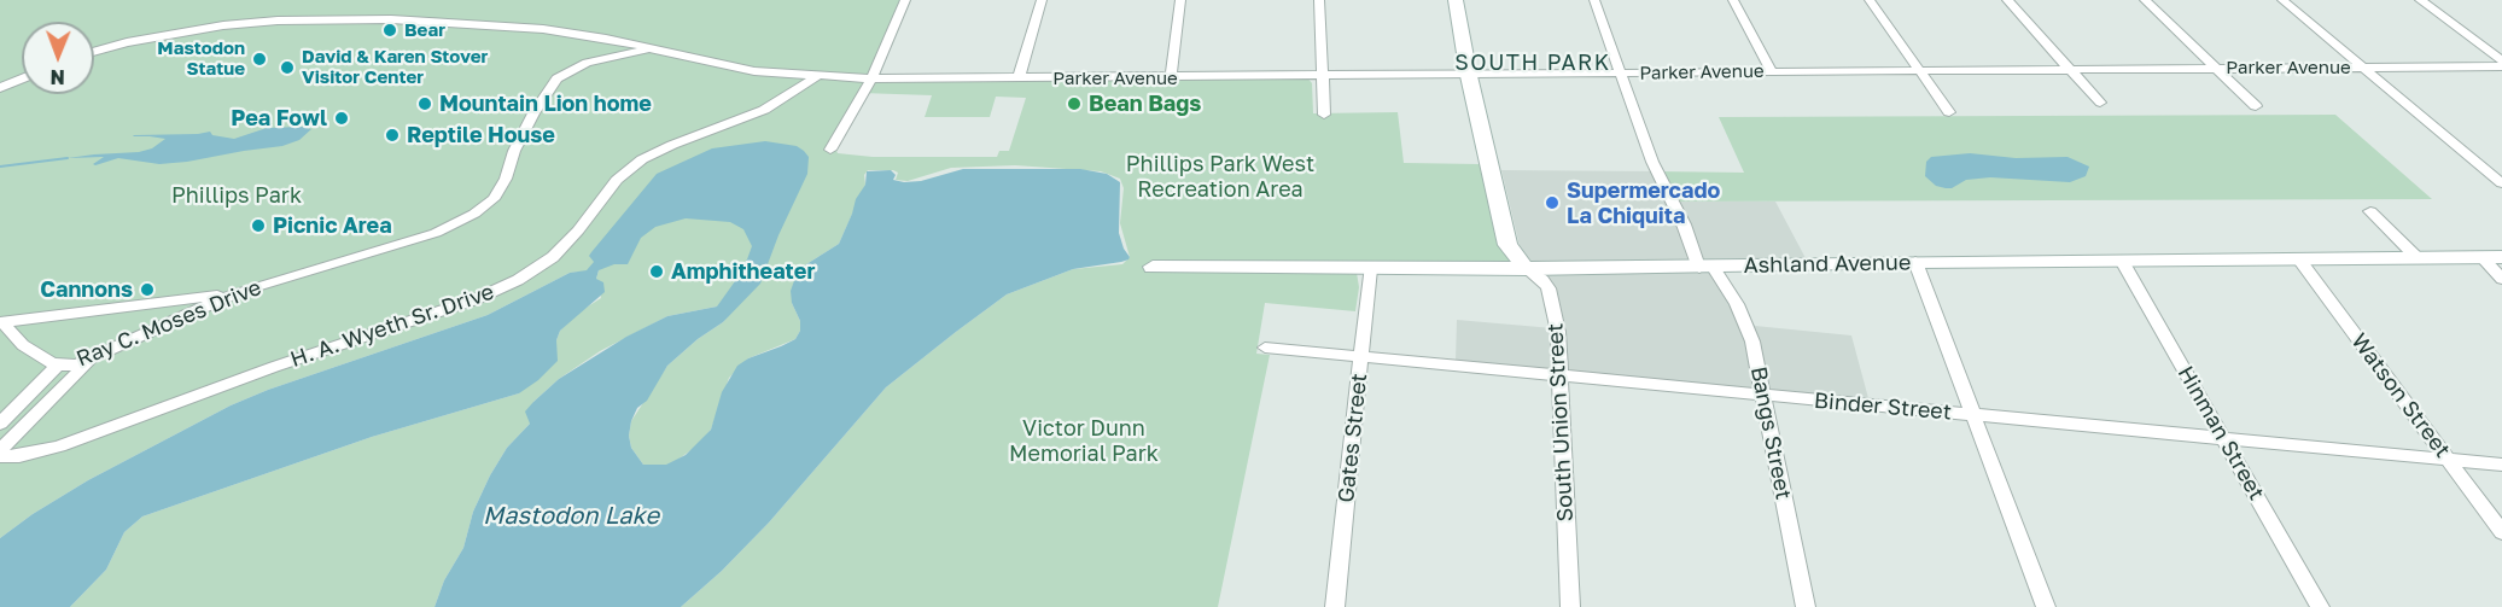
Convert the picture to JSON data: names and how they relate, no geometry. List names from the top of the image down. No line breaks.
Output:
{"streets":{"street":["Parker Avenue","Ashland Avenue","Ray C. Moses Drive","H. A. Wyeth Sr. Drive","Watson Street","Binder Street","South Union Street","Bangs Street","Hinman Street","Gates Street"]},"crossings":[["Parker Avenue","Ray C. Moses Drive"],["Parker Avenue","H. A. Wyeth Sr. Drive"],["Parker Avenue","South Union Street"],["Parker Avenue","Bangs Street"],["Ashland Avenue","Watson Street"],["Ashland Avenue","South Union Street"],["Ashland Avenue","Bangs Street"],["Ashland Avenue","Hinman Street"],["Ashland Avenue","Gates Street"],["Ray C. Moses Drive","H. A. Wyeth Sr. Drive"],["Watson Street","Binder Street"],["Binder Street","South Union Street"],["Binder Street","Bangs Street"],["Binder Street","Hinman Street"],["Binder Street","Gates Street"]],"districts":["SOUTH PARK"],"water":["Mastodon Lake"],"parks":["Phillips Park West Recreation Area","Phillips Park","Victor Dunn Memorial Park"],"places":["Bear","Mastodon Statue","David & Karen Stover Visitor Center","Mountain Lion home","Bean Bags","Pea Fowl","Reptile House","Supermercado La Chiquita","Picnic Area","Amphitheater","Cannons"],"north":"bottom"}
